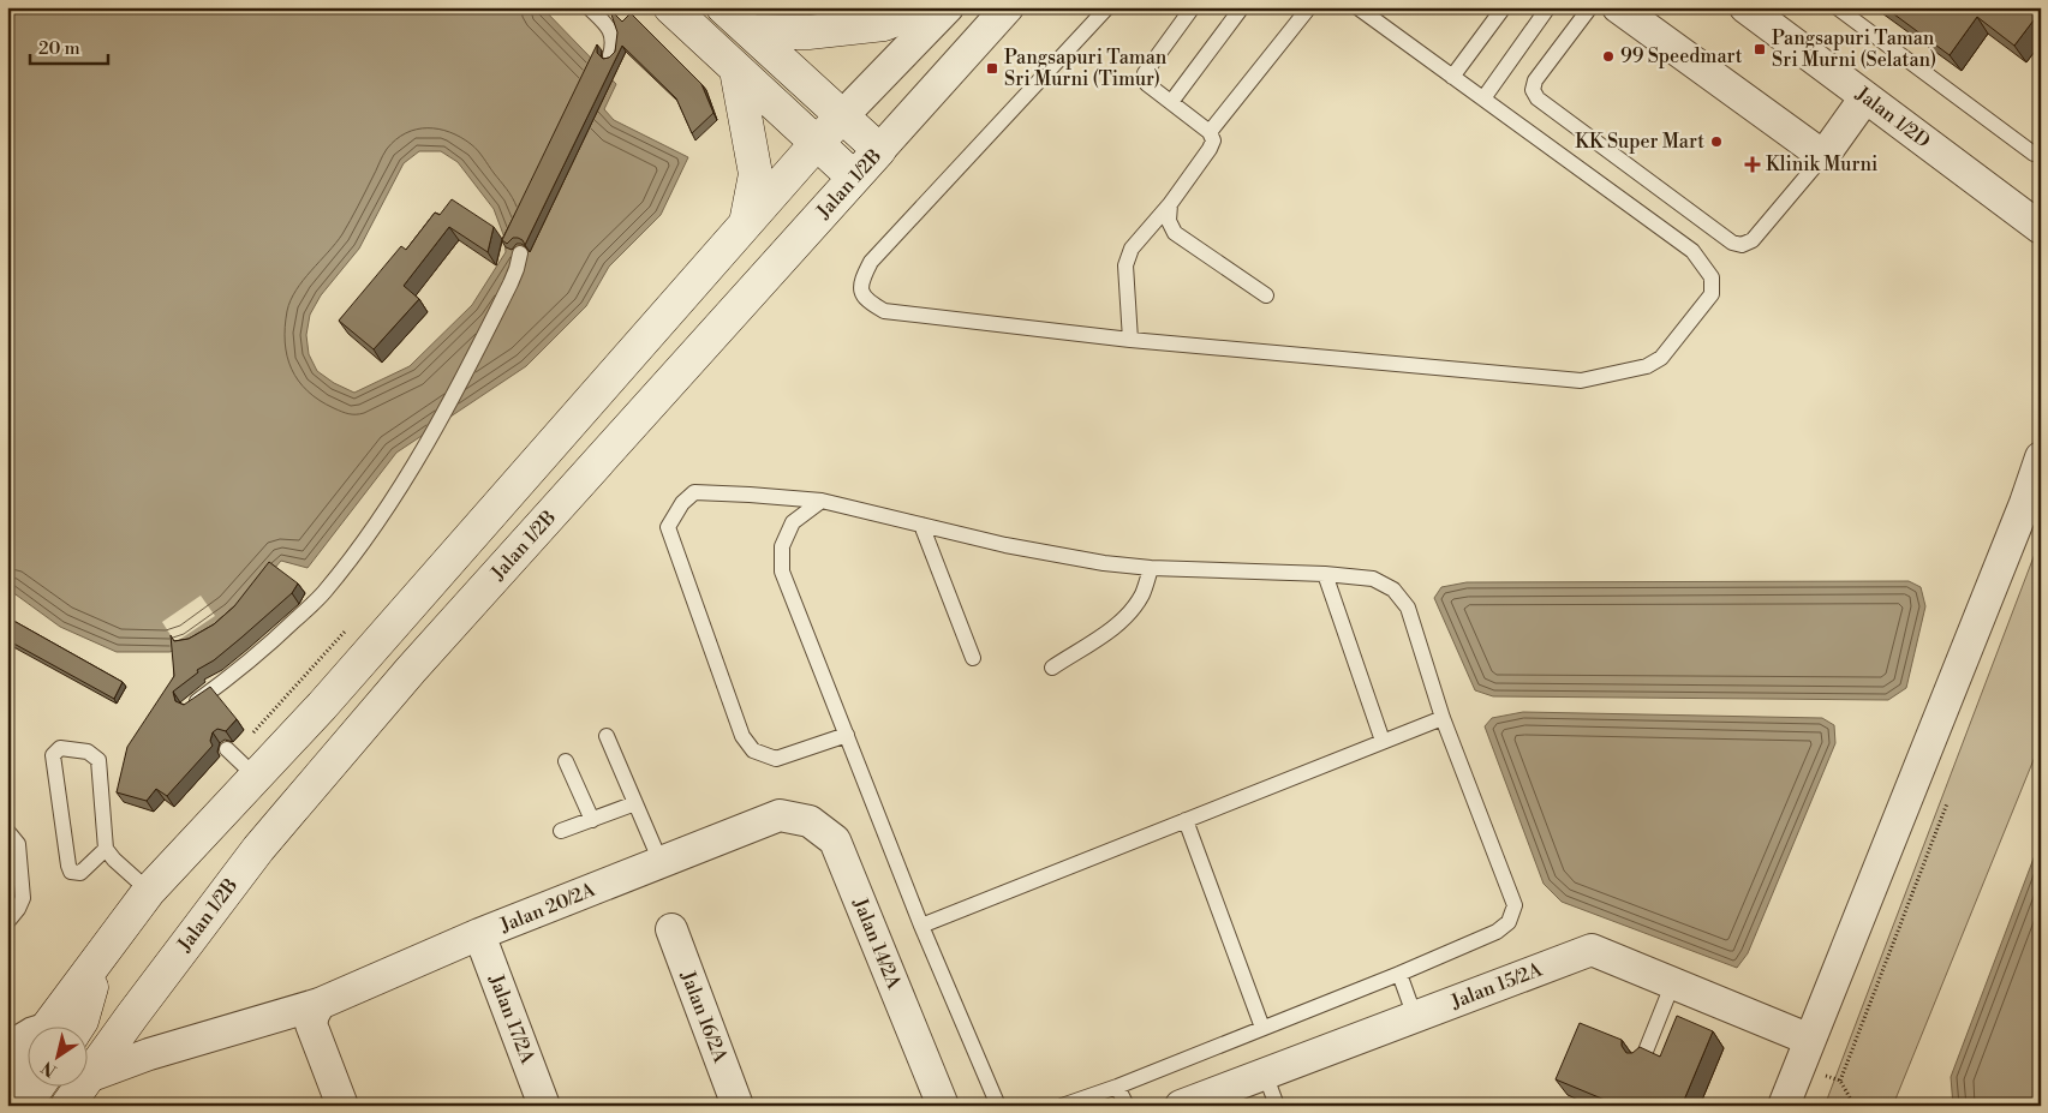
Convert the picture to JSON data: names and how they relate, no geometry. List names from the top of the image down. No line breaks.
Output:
{"streets":{"street":["Jalan 1/2D","Jalan 1/2B","Jalan 20/2A","Jalan 14/2A","Jalan 15/2A","Jalan 16/2A","Jalan 17/2A"]},"crossings":[["Jalan 1/2B","Jalan 20/2A"],["Jalan 20/2A","Jalan 14/2A"],["Jalan 20/2A","Jalan 17/2A"]],"places":{"transit":["Pangsapuri Taman Sri Murni (Selatan)","Pangsapuri Taman Sri Murni (Timur)"],"other":["99 Speedmart","KK Super Mart"],"health":["Klinik Murni"]},"scale_bar":"20 m","north":"bottom left"}
